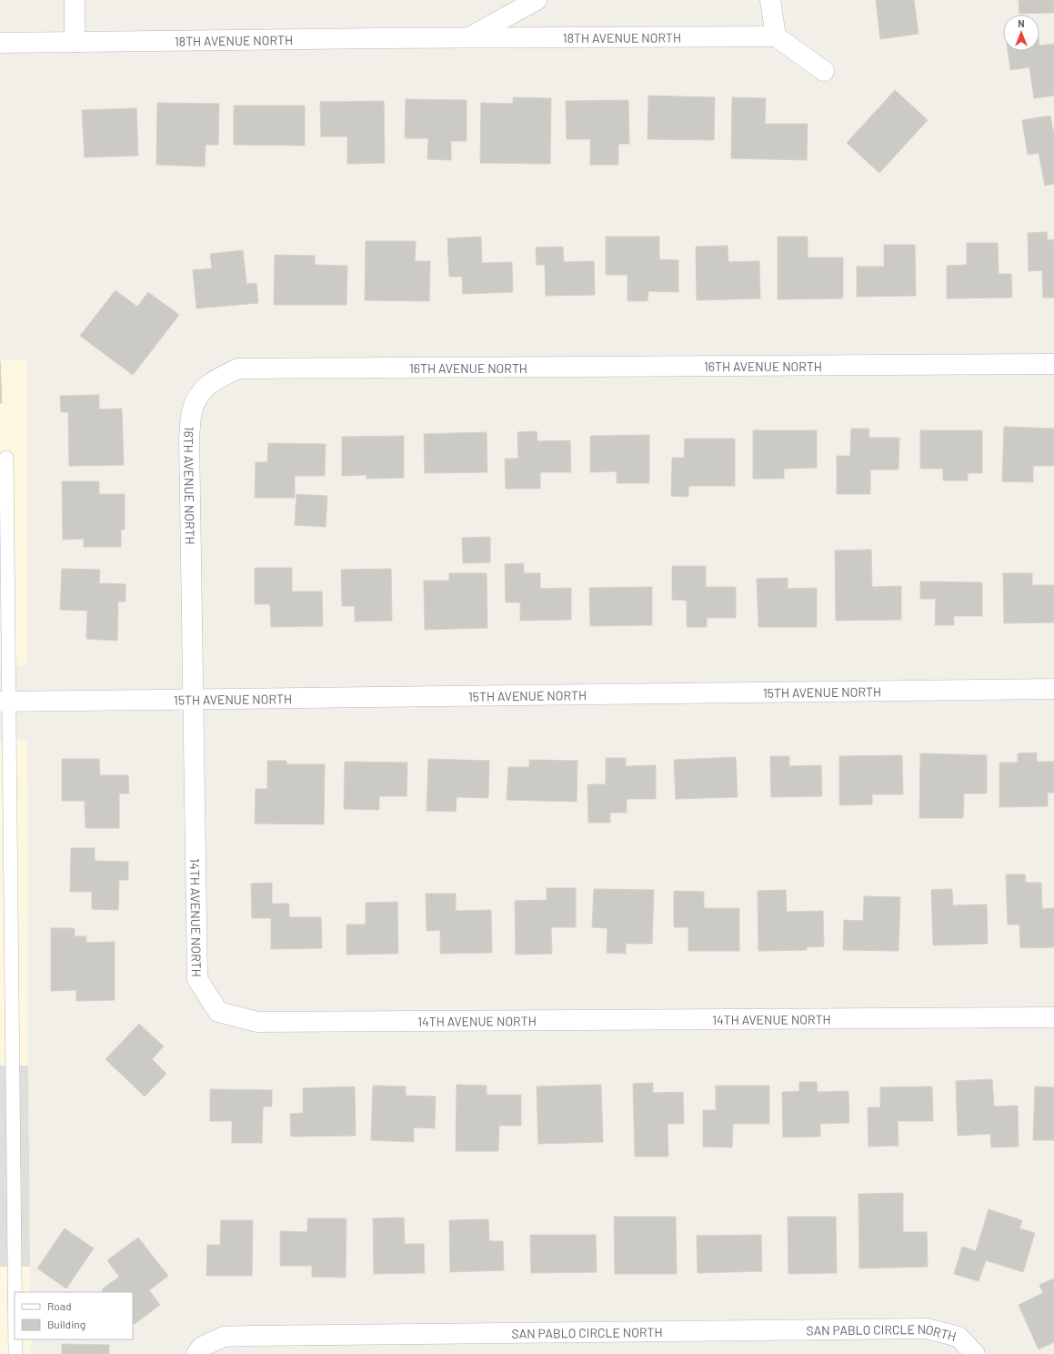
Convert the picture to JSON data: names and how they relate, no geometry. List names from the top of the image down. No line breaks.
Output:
{"streets":{"street":["18TH AVENUE NORTH","16TH AVENUE NORTH","15TH AVENUE NORTH","14TH AVENUE NORTH","SAN PABLO CIRCLE NORTH"]},"crossings":[["16TH AVENUE NORTH","15TH AVENUE NORTH"],["16TH AVENUE NORTH","14TH AVENUE NORTH"],["15TH AVENUE NORTH","14TH AVENUE NORTH"]],"legend":["Road","Building"],"north":"top"}
